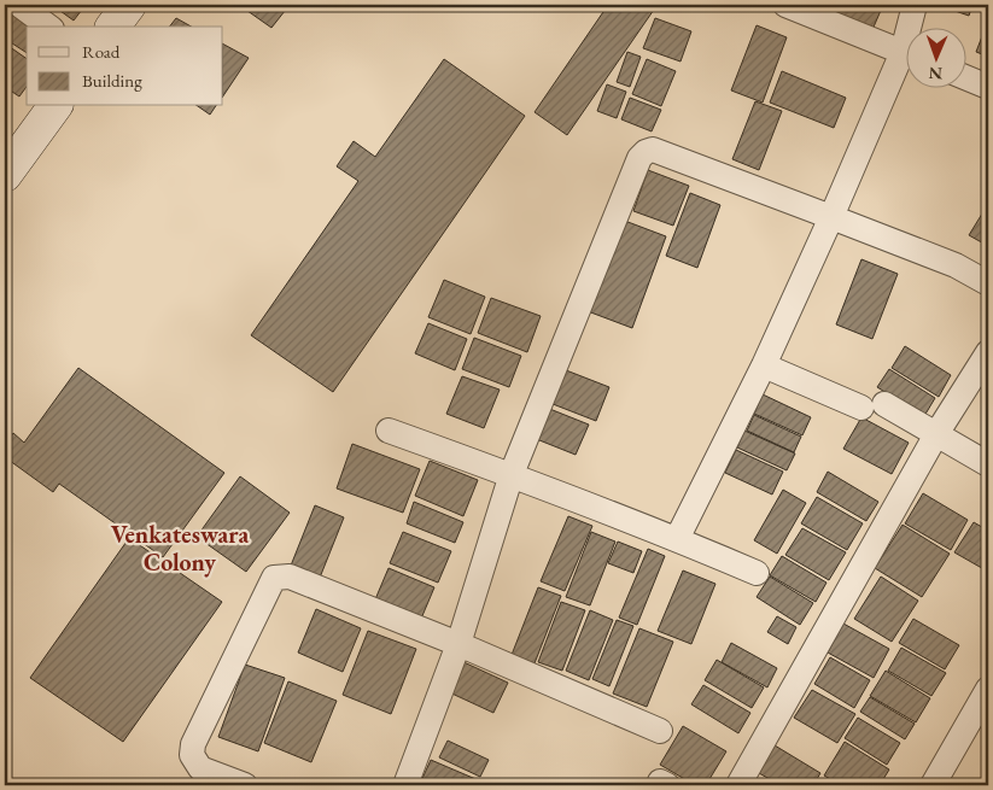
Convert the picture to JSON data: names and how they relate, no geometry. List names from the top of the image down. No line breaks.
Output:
{"districts":["Venkateswara Colony"],"legend":["Road","Building"],"north":"bottom"}
